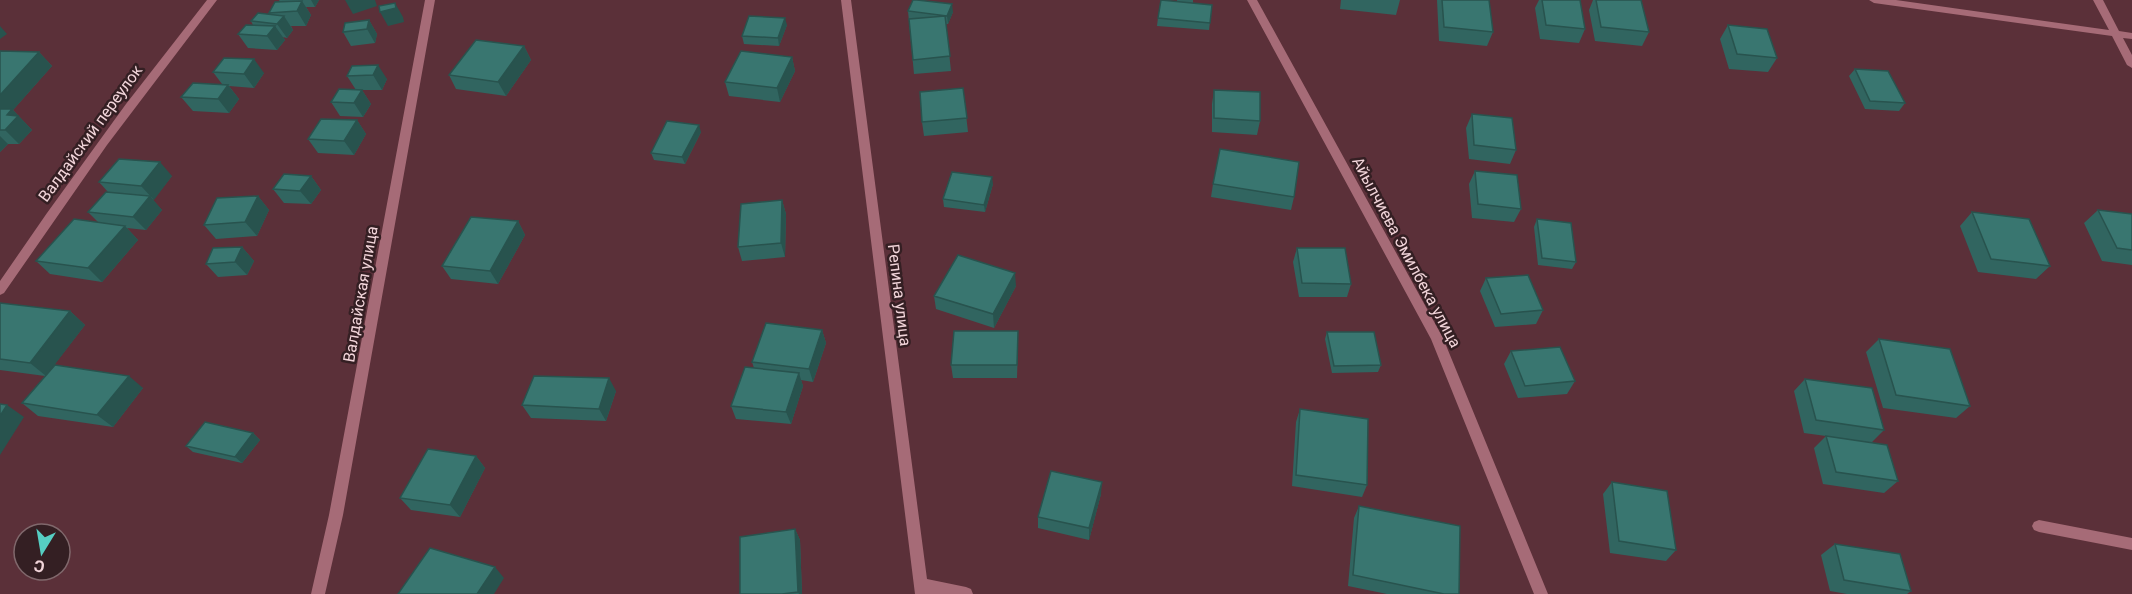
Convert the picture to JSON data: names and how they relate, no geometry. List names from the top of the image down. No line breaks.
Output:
{"streets":{"street":["Валдайский переулок","Айылчиева Эмилбека улица","Валдайская улица","Репина улица"]},"north":"bottom"}
